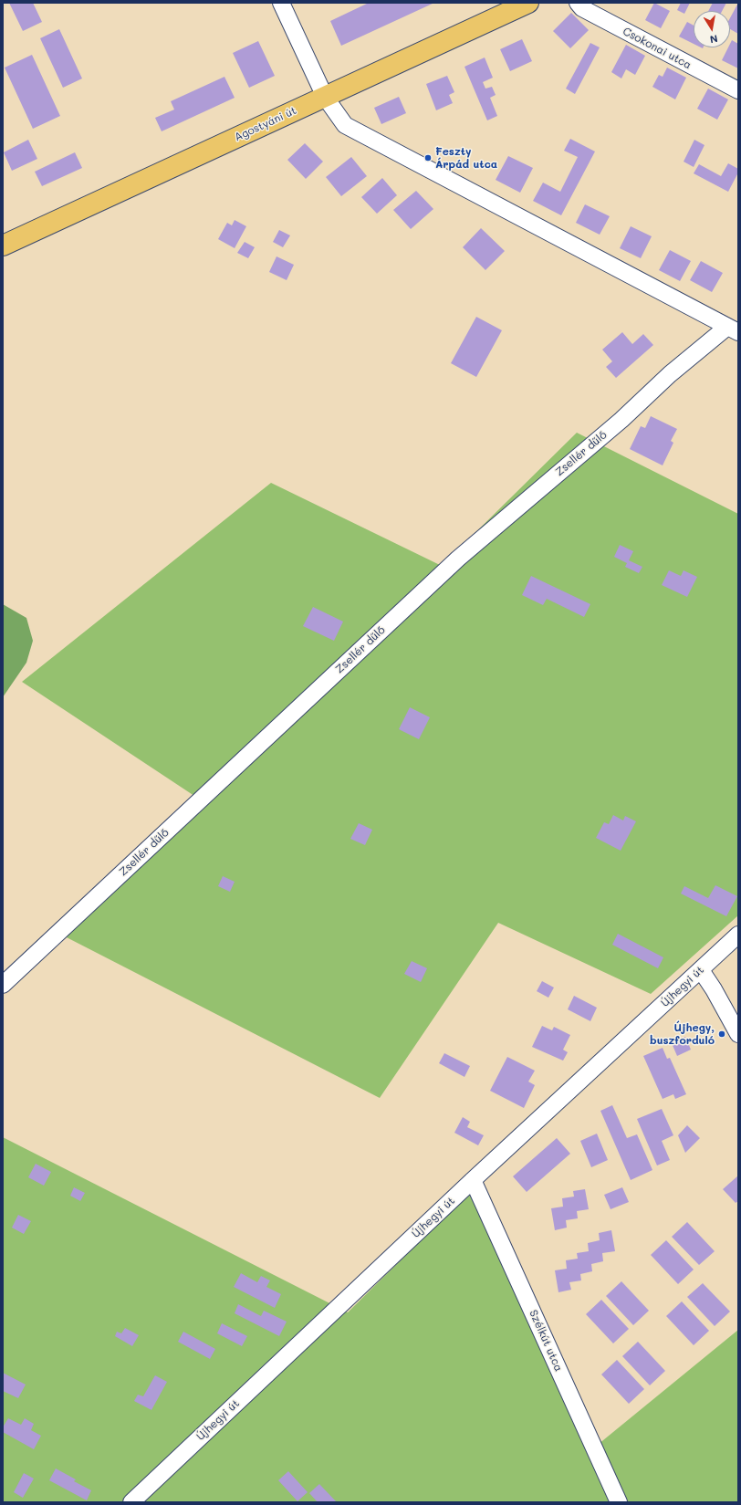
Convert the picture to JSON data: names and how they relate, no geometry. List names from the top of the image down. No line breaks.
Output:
{"streets":{"main road":["Agostyáni út"],"street":["Csokonai utca","Zsellér dűlő","Újhegyi út","Szélkút utca"]},"crossings":[["Újhegyi út","Szélkút utca"]],"places":["Feszty Árpád utca","Újhegy, buszforduló"],"north":"bottom"}
